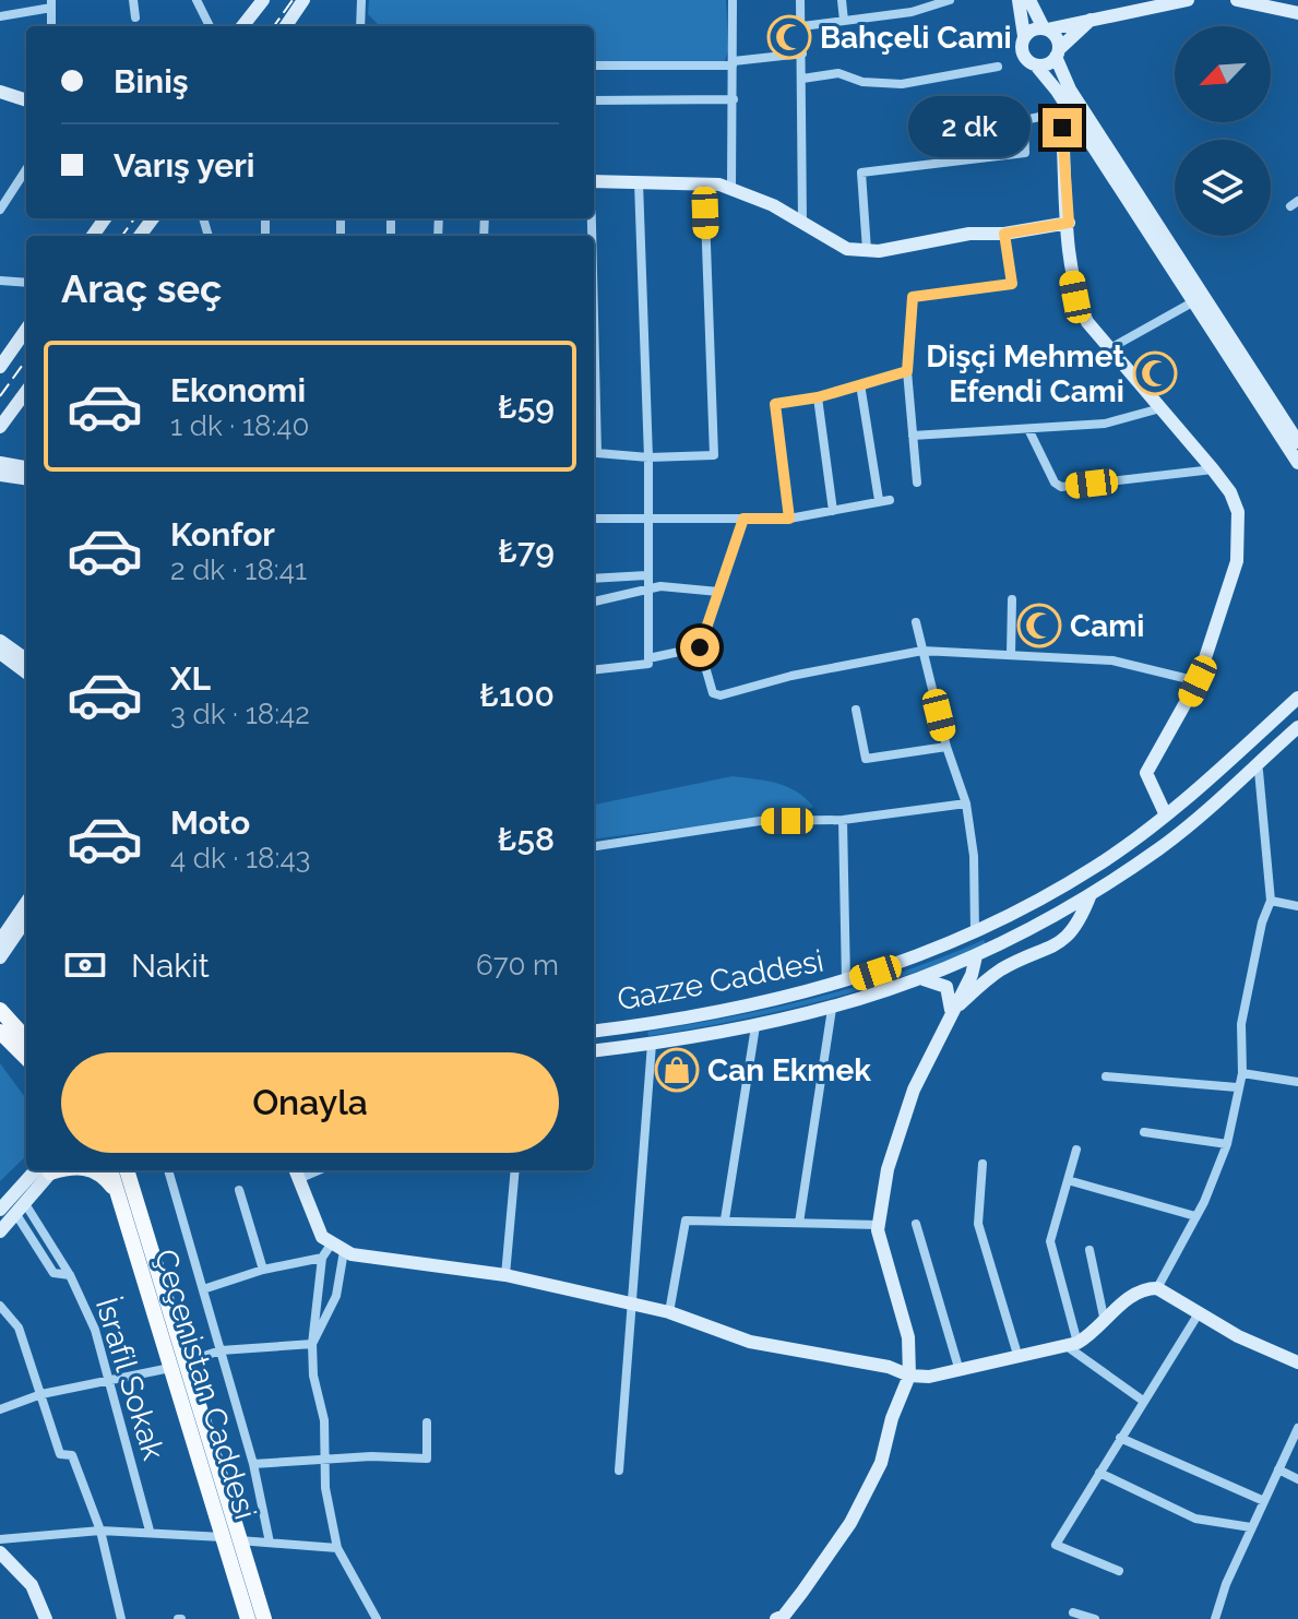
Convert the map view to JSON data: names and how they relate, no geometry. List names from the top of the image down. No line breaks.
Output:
{"streets":{"main road":["Çeçenistan Caddesi"],"street":["Gazze Caddesi","İsrafil Sokak"]},"places":{"mosque":["Bahçeli Cami","Dişçi Mehmet Efendi Cami","Cami"],"shop":["Can Ekmek"]},"north":"bottom left","page":{"banner":["Biniş","Varış yeri"],"bubble":"2 dk","heading":"Araç seç","list":[{"name":"Ekonomi","note":"1 dk · 18:40","value":"₺59"},{"name":"Konfor","note":"2 dk · 18:41","value":"₺79"},{"name":"XL","note":"3 dk · 18:42","value":"₺100"},{"name":"Moto","note":"4 dk · 18:43","value":"₺58"}],"pay":["Nakit","670 m"],"buttons":"Onayla"}}
